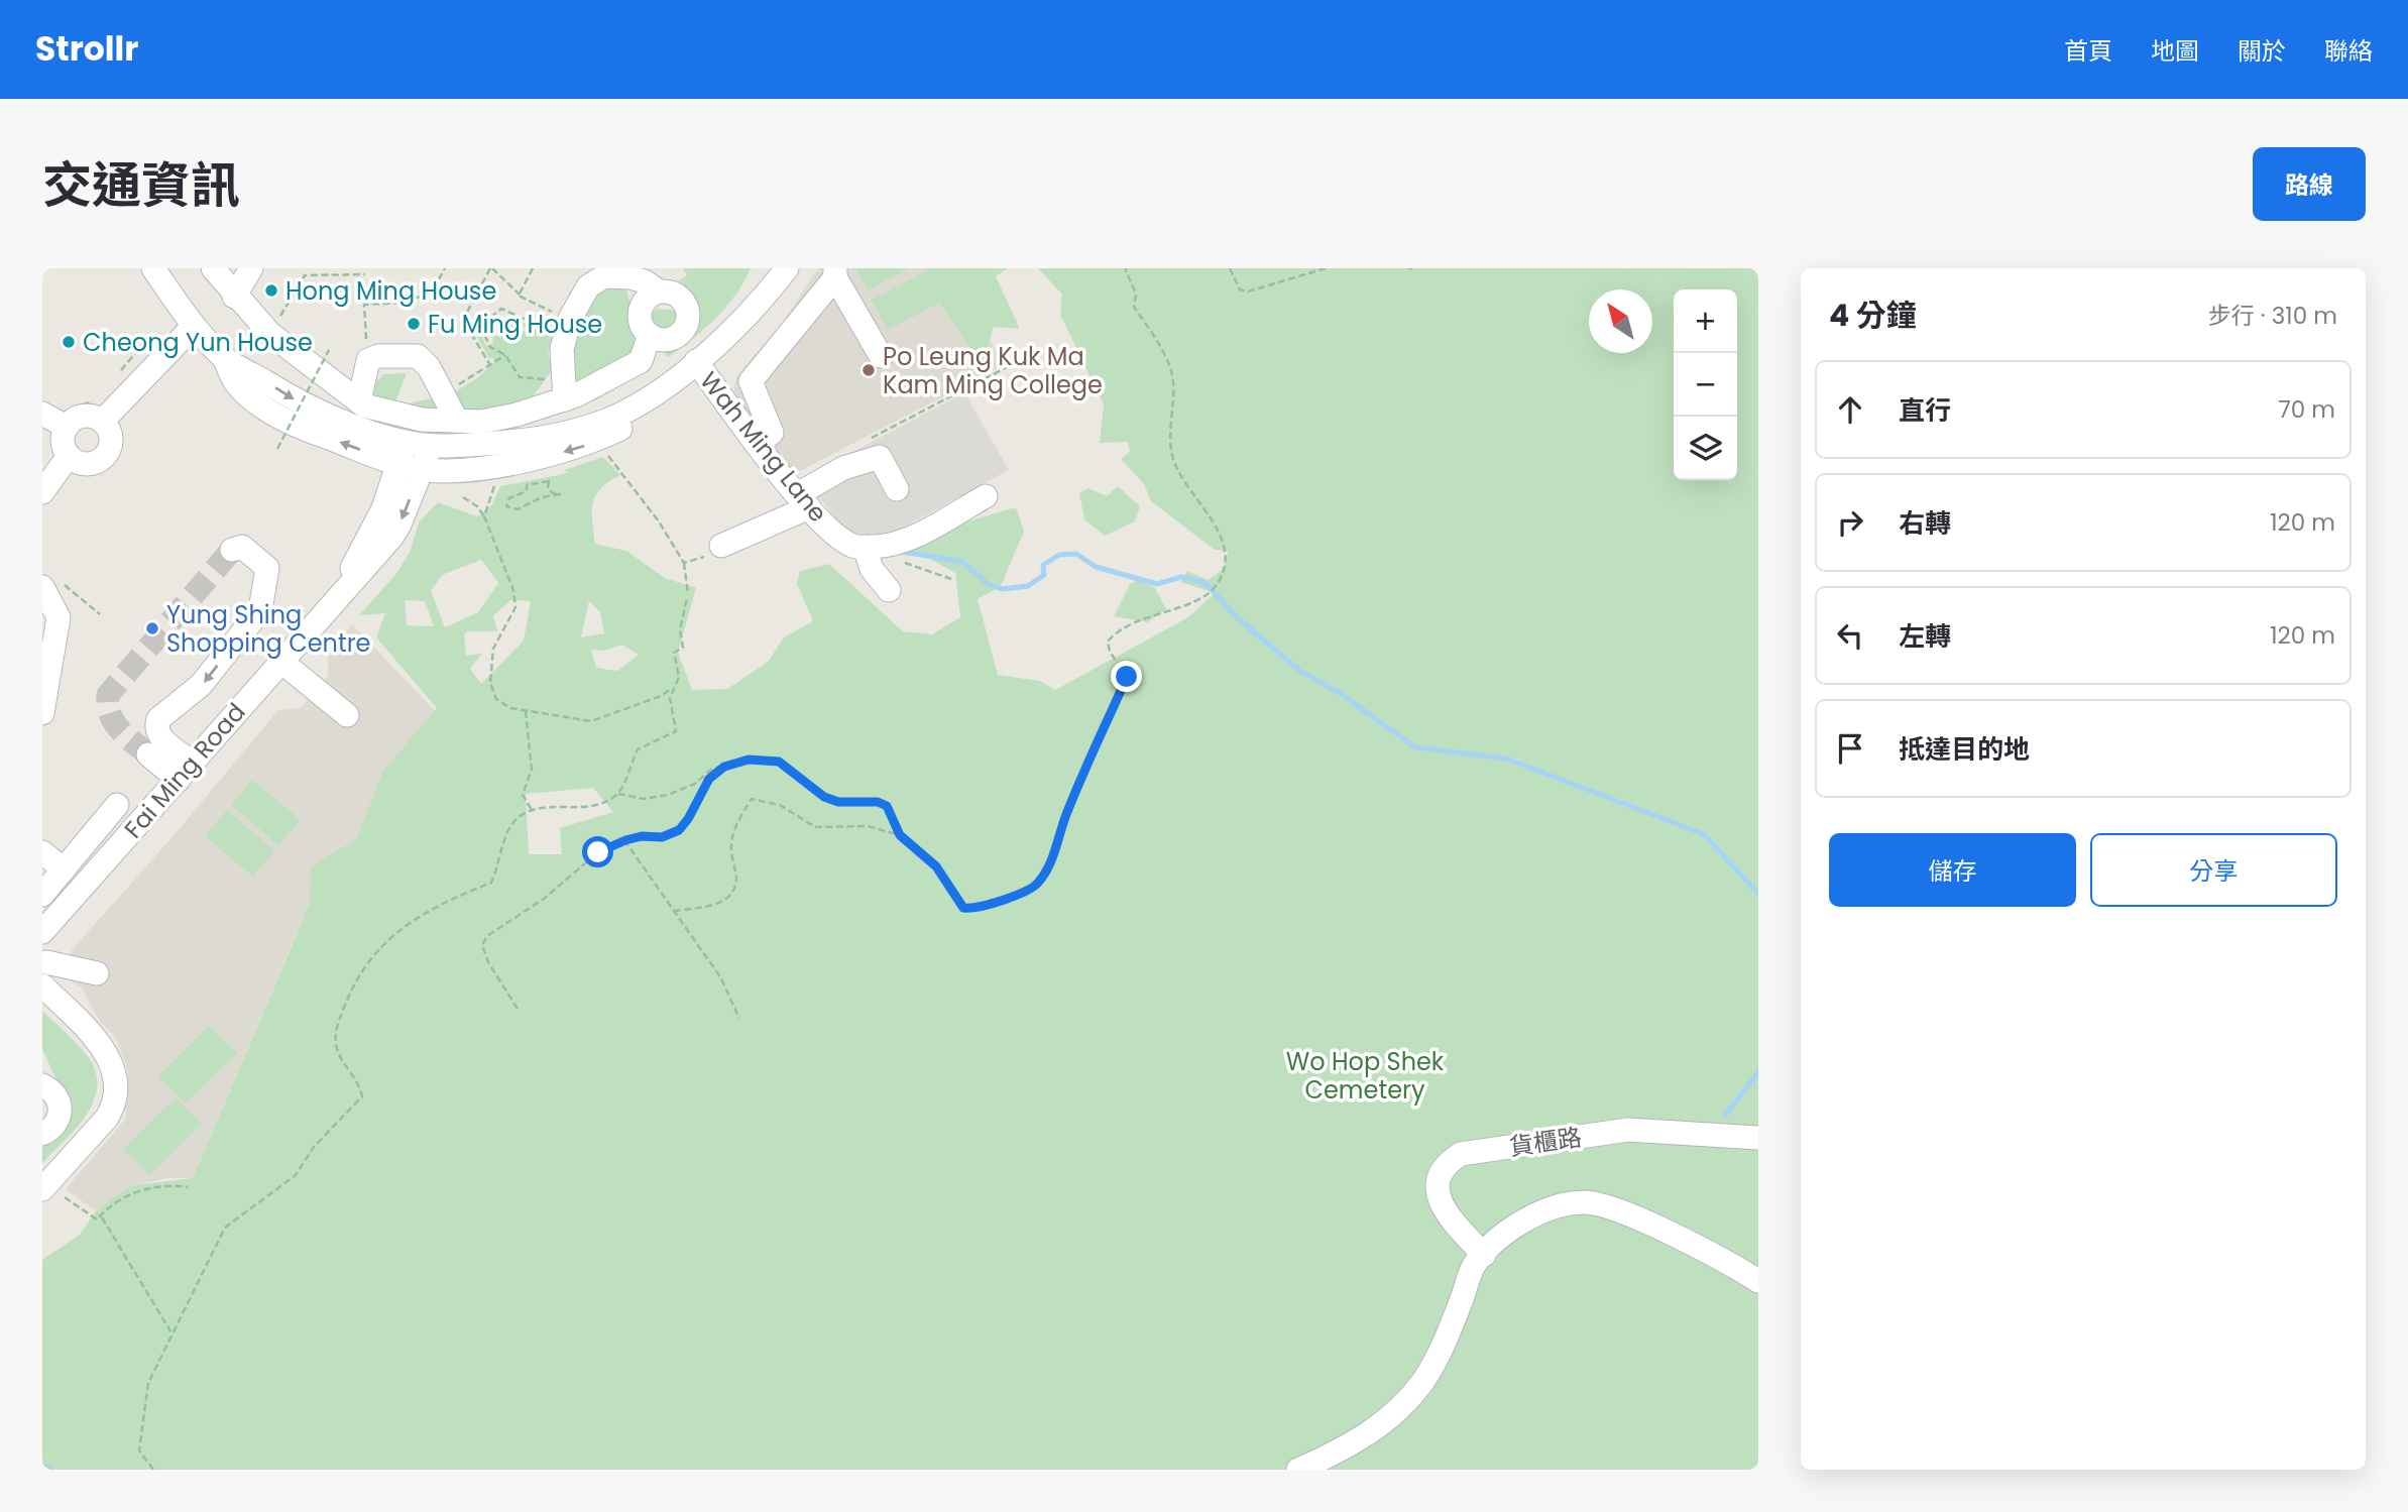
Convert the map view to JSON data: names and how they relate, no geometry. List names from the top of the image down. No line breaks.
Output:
{"streets":{"street":["Wah Ming Lane","Fai Ming Road","貨櫃路"]},"parks":["Wo Hop Shek Cemetery"],"places":["Hong Ming House","Fu Ming House","Cheong Yun House","Po Leung Kuk Ma Kam Ming College","Yung Shing Shopping Centre"],"north":"top left","page":{"header":"Strollr","nav":["首頁","地圖","關於","聯絡"],"title":"交通資訊","buttons":["路線",["儲存","分享"]],"heading":["4 分鐘","步行 · 310 m"],"map_buttons":["+","−"],"list":[["直行","70 m"],["右轉","120 m"],["左轉","120 m"],"抵達目的地"]}}
